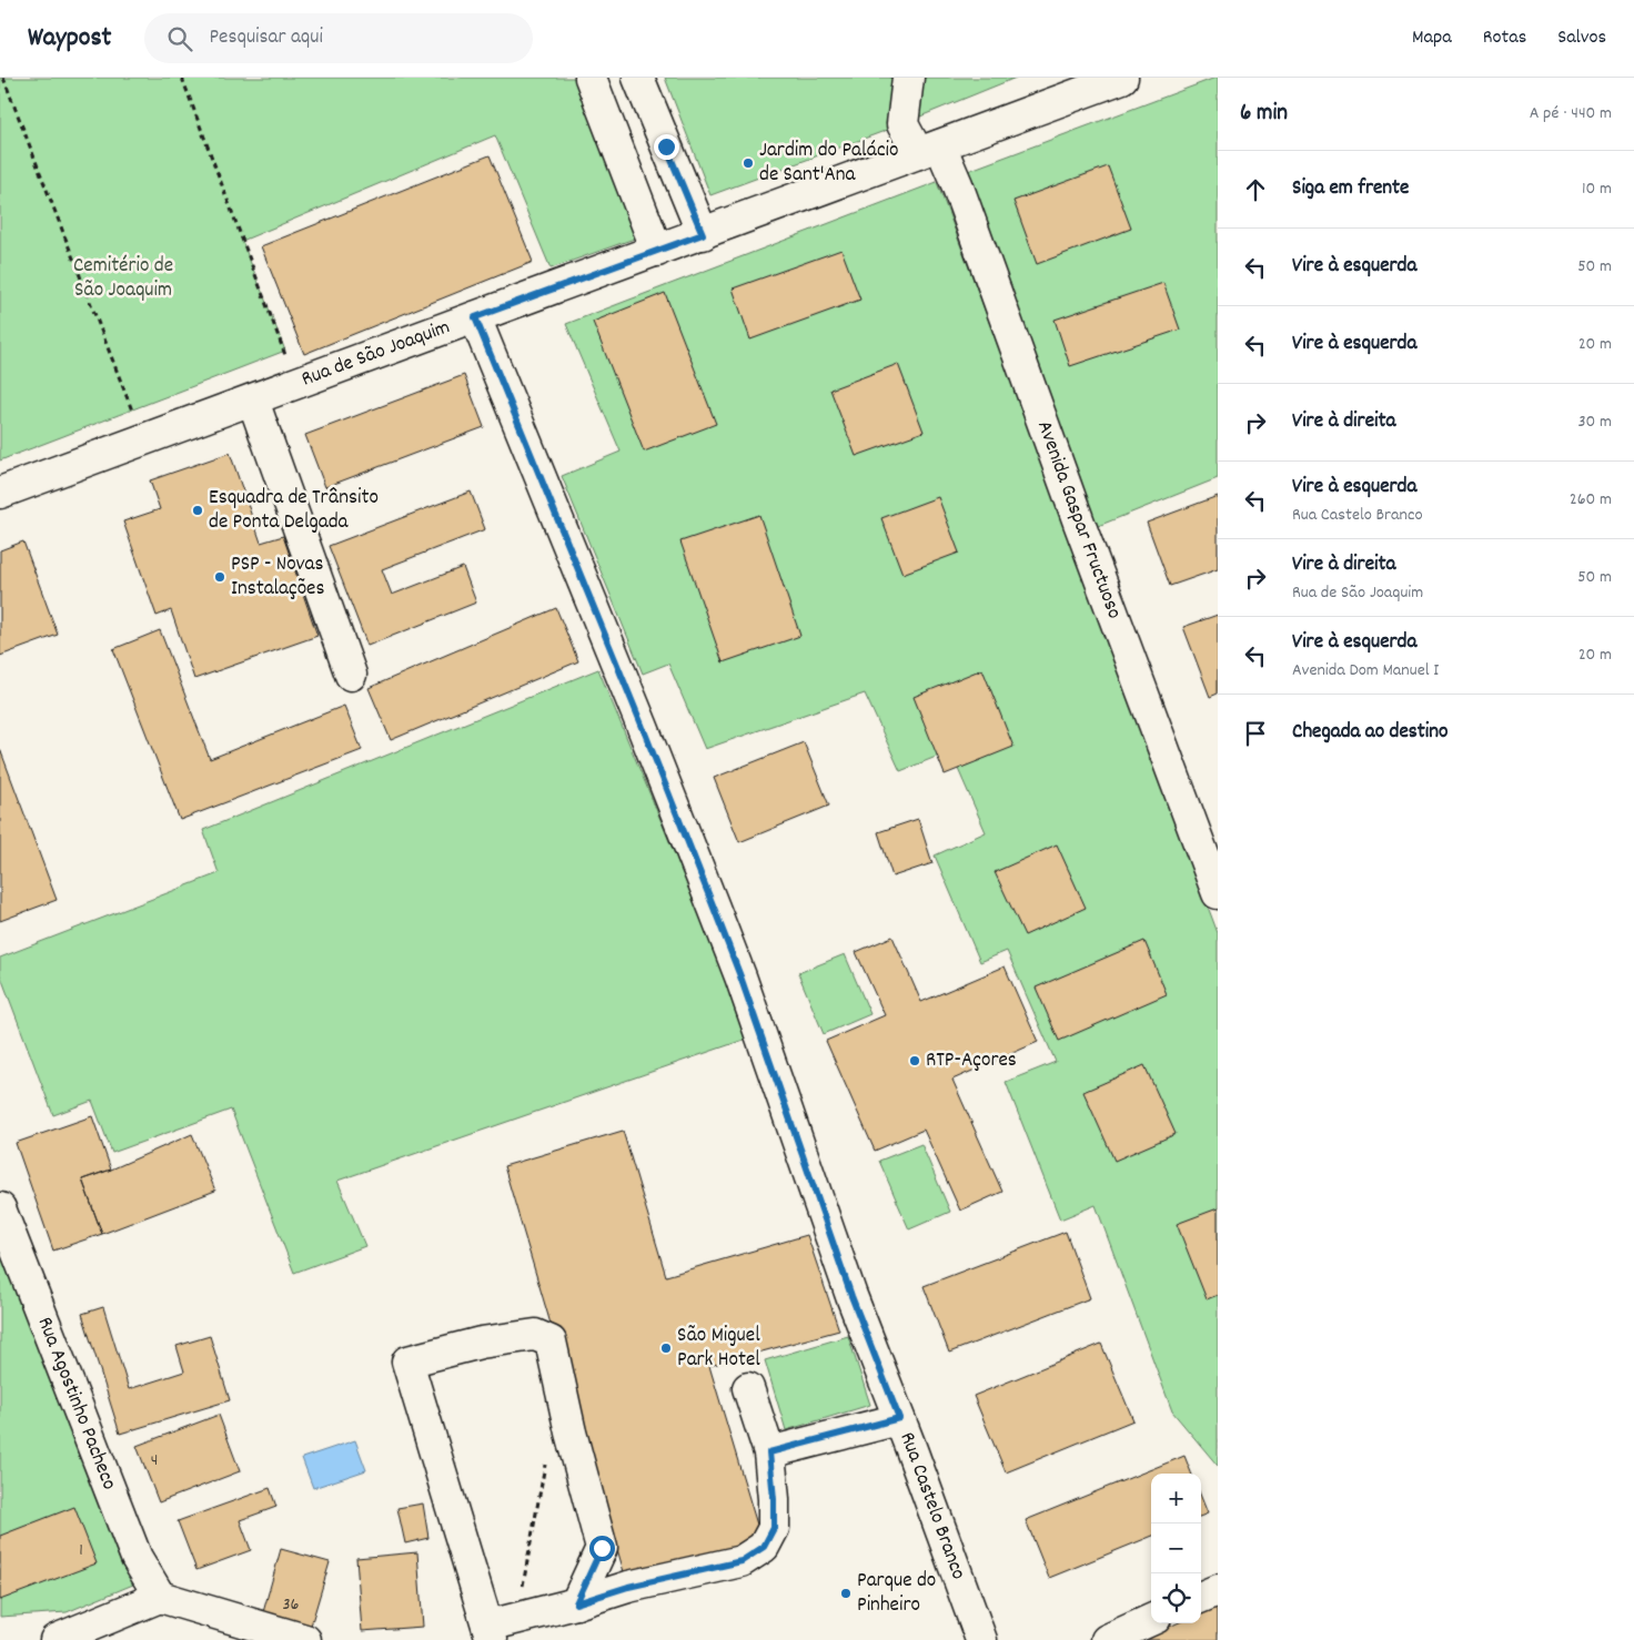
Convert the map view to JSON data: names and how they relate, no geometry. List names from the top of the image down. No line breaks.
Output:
{"streets":{"street":["Rua de São Joaquim","Avenida Gaspar Fructuoso","Rua Agostinho Pacheco","Rua Castelo Branco"]},"crossings":[["Rua de São Joaquim","Avenida Gaspar Fructuoso"],["Rua de São Joaquim","Rua Castelo Branco"]],"parks":["Cemitério de São Joaquim"],"places":["Jardim do Palácio de Sant'Ana","Esquadra de Trânsito de Ponta Delgada","PSP - Novas Instalações","RTP-Açores","São Miguel Park Hotel","Parque do Pinheiro"],"house_numbers":["4","1","36"],"page":{"header":"Waypost","search":"Pesquisar aqui","nav":["Mapa","Rotas","Salvos"],"heading":["6 min","A pé · 440 m"],"list":[["Siga em frente","10 m"],["Vire à esquerda","50 m"],["Vire à esquerda","20 m"],["Vire à direita","30 m"],["Vire à esquerda","Rua Castelo Branco","260 m"],["Vire à direita","Rua de São Joaquim","50 m"],["Vire à esquerda","Avenida Dom Manuel I","20 m"],"Chegada ao destino"],"map_buttons":["+","−"]}}
